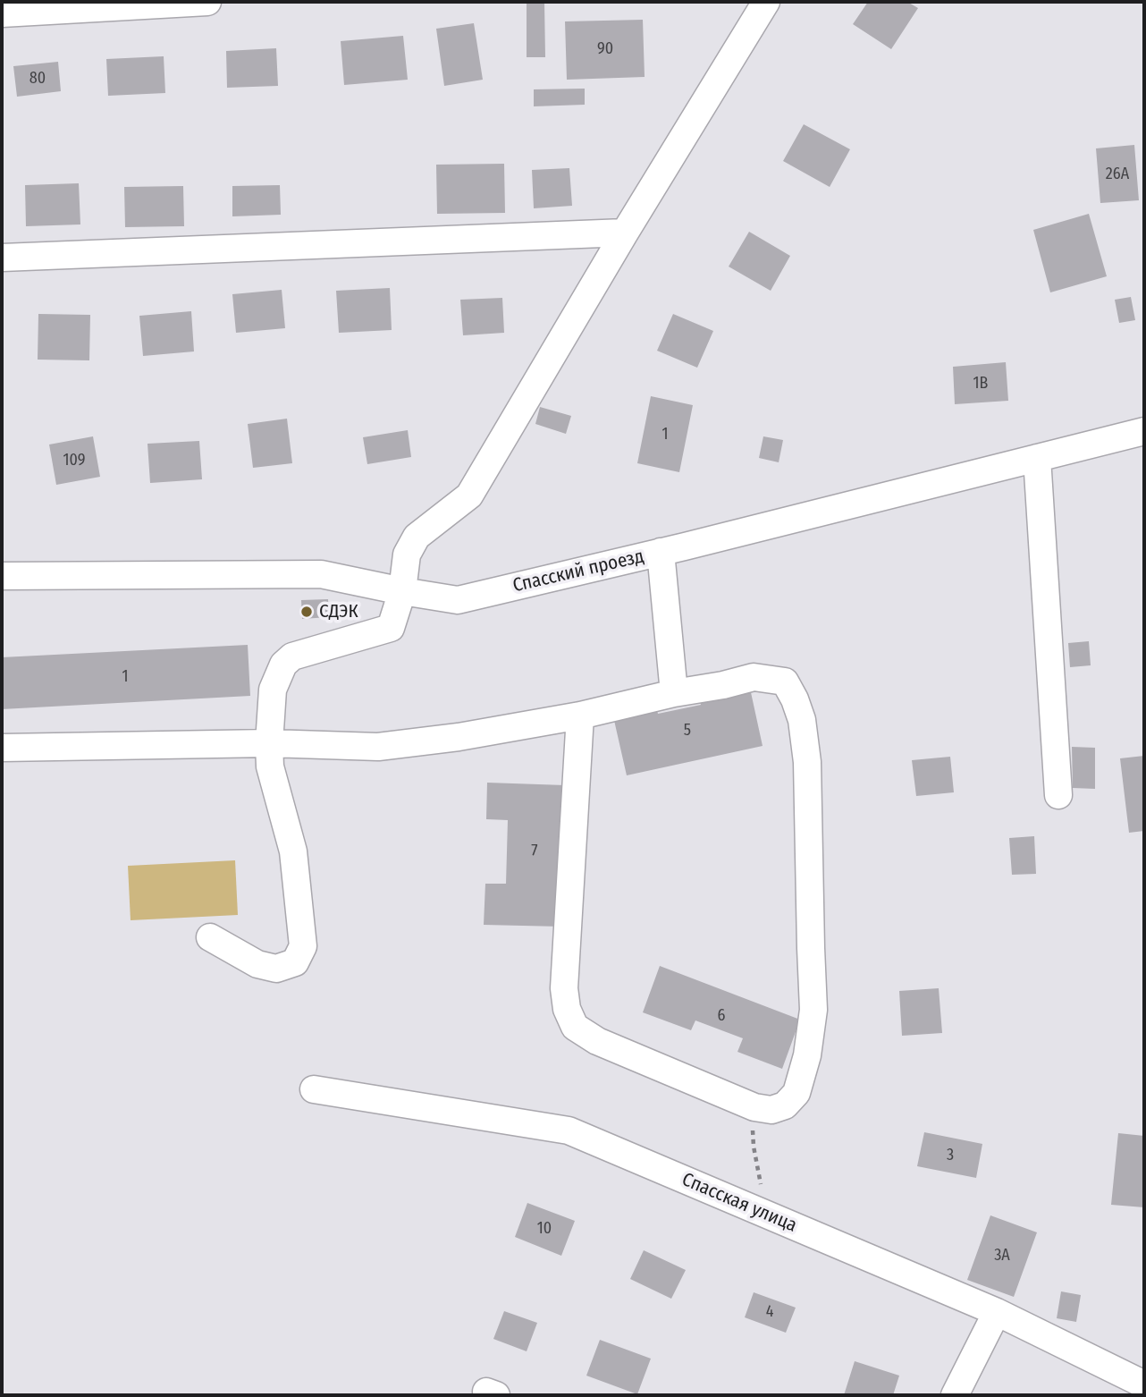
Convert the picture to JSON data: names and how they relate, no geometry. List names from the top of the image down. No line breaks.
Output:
{"streets":{"street":["Спасский проезд","Спасская улица"]},"places":["СДЭК"],"house_numbers":["90","80","26А","1В","1","109","1","5","7","6","3","10","3А","4"]}
